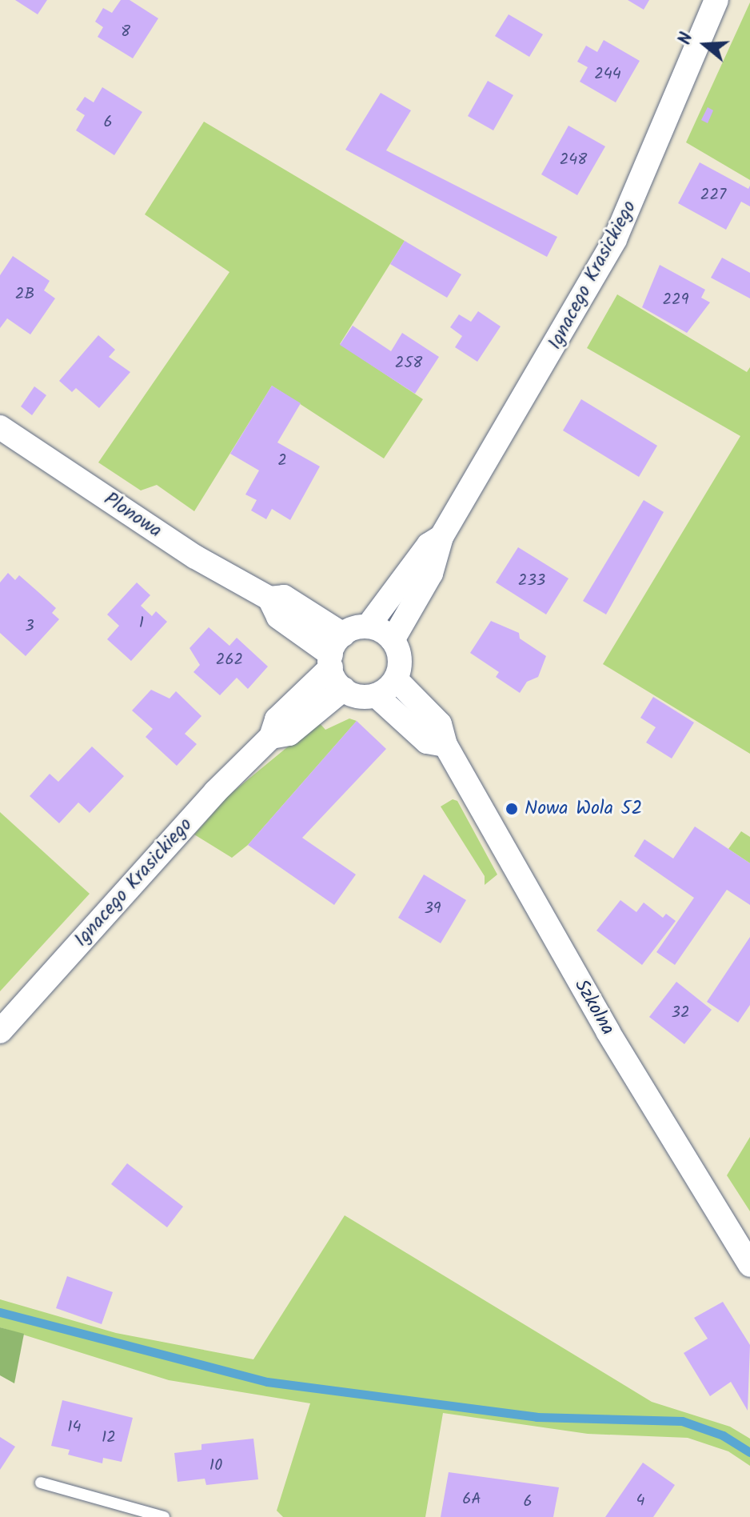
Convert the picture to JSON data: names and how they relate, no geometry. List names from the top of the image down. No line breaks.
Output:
{"streets":{"street":["Ignacego Krasickiego","Plonowa","Szkolna"]},"crossings":[["Ignacego Krasickiego","Plonowa"],["Ignacego Krasickiego","Szkolna"],["Plonowa","Szkolna"]],"places":["Nowa Wola 52"],"house_numbers":["8","244","6","248","227","2B","229","258","2","233","1","3","262","39","32","14","12","10","6A","4","6"],"north":"left"}
